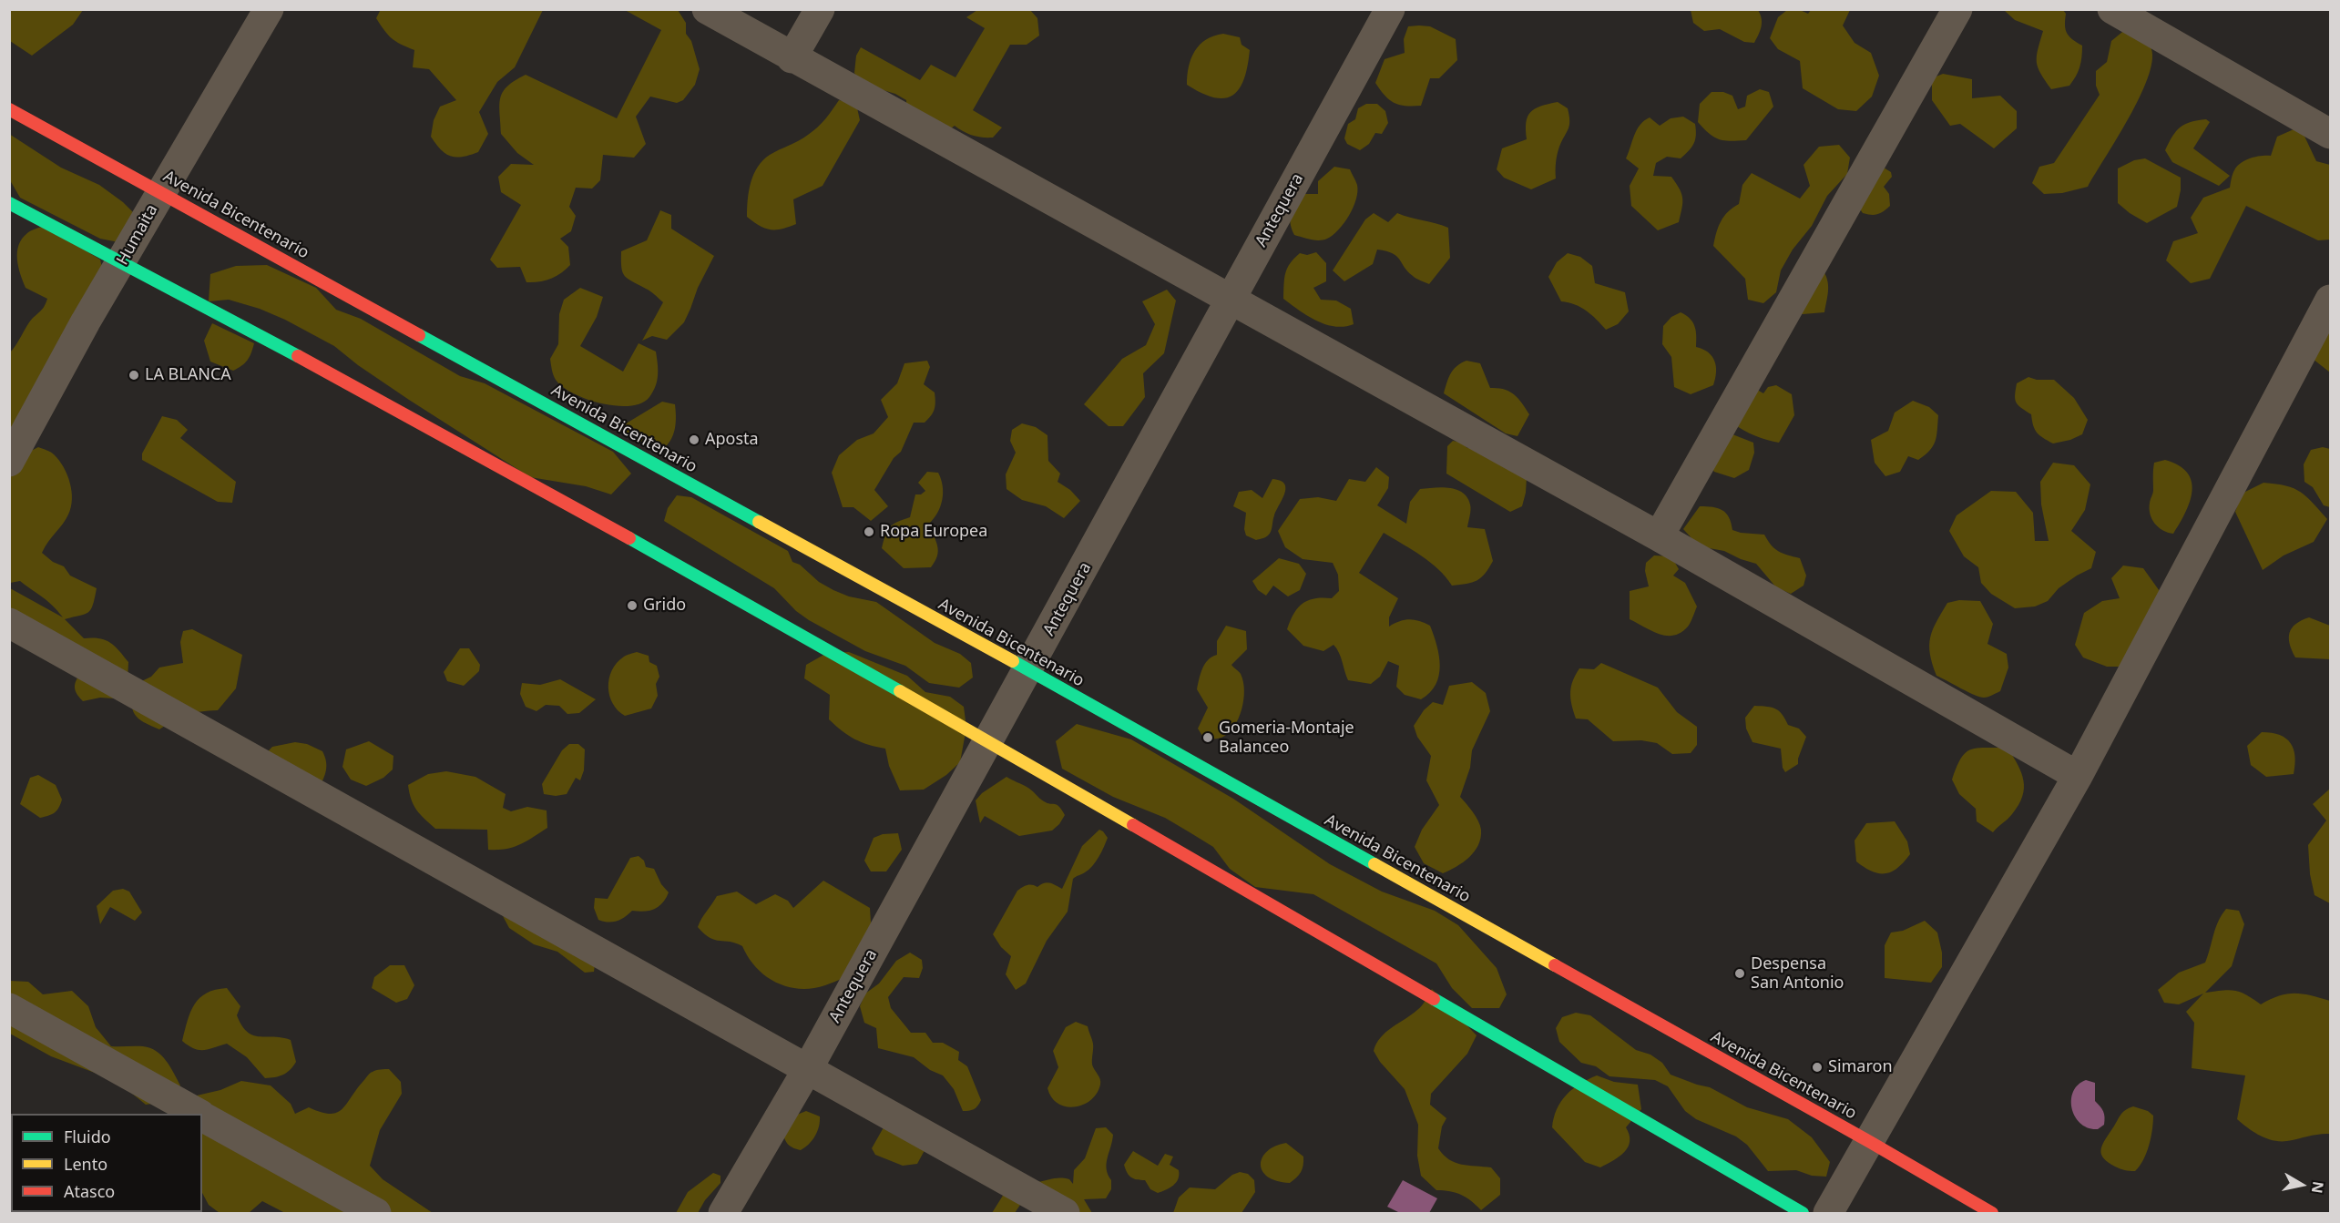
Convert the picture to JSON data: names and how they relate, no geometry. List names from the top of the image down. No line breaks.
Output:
{"streets":{"street":["Antequera","Avenida Bicentenario","Humaita"]},"crossings":[["Antequera","Avenida Bicentenario"],["Avenida Bicentenario","Humaita"]],"places":["LA BLANCA","Aposta","Ropa Europea","Grido","Gomeria-Montaje Balanceo","Despensa San Antonio","Simaron"],"legend":["Fluido","Lento","Atasco"],"north":"right"}
